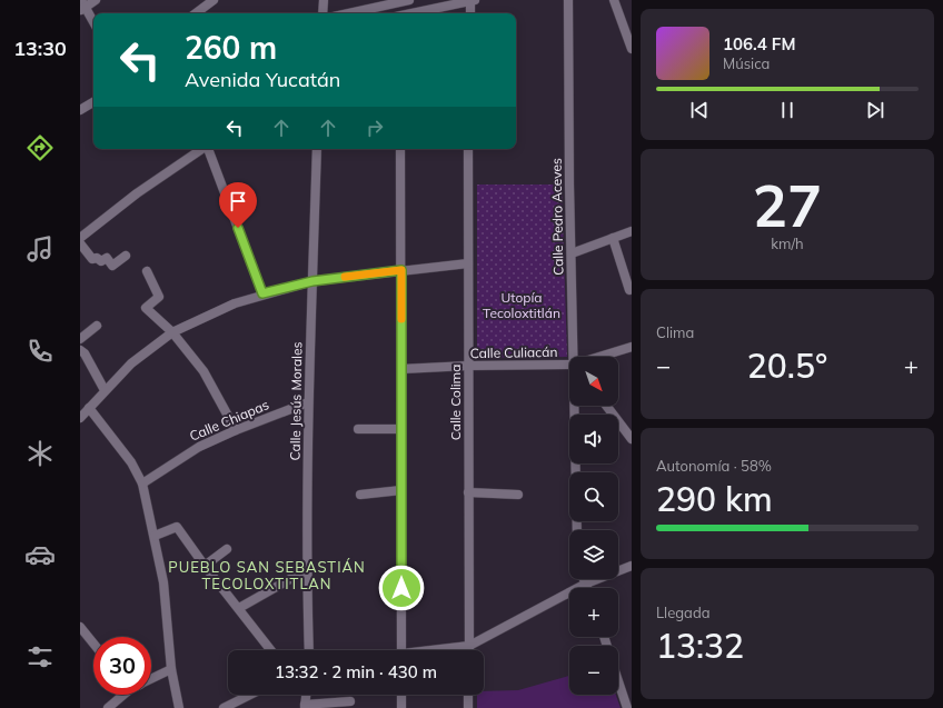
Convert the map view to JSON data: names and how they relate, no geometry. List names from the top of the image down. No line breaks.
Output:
{"streets":{"street":["Calle Pedro Aceves","Calle Culiacán","Calle Jesús Morales","Calle Colima","Calle Chiapas"]},"crossings":[["Calle Culiacán","Calle Colima"],["Calle Jesús Morales","Calle Chiapas"]],"districts":["PUEBLO SAN SEBASTIÁN TECOLOXTITLAN"],"parks":["Utopía Tecoloxtitlán"],"north":"bottom right","page":{"tabs":"13:30","turn":["260 m","Avenida Yucatán"],"song":["106.4 FM","Música"],"tile":[["27","km/h"],"Clima",["Autonomía · 58%","290 km"],["Llegada","13:32"]],"heat":["−","20.5°","+"],"map_buttons":["+","−"],"limit":"30","trip":"13:32 · 2 min · 430 m"}}
